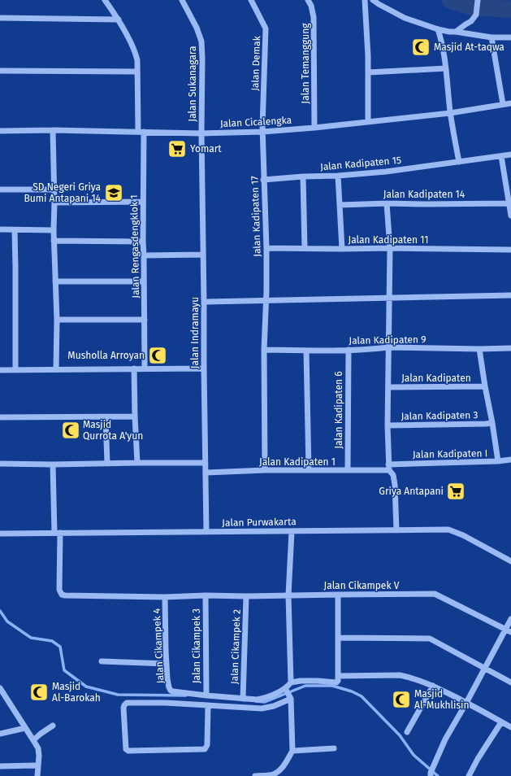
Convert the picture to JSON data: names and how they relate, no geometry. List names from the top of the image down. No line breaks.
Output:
{"streets":{"street":["Jalan Demak","Jalan Temanggung","Jalan Sukanagara","Jalan Cicalengka","Jalan Kadipaten 15","Jalan Kadipaten 14","Jalan Kadipaten 17","Jalan Kadipaten 11","Jalan Rengasdengklok 1","Jalan Indramayu","Jalan Kadipaten 9","Jalan Kadipaten","Jalan Kadipaten 6","Jalan Kadipaten 3","Jalan Kadipaten I","Jalan Kadipaten 1","Jalan Purwakarta","Jalan Cikampek V","Jalan Cikampek 4","Jalan Cikampek 3","Jalan Cikampek 2"]},"crossings":[["Jalan Demak","Jalan Cicalengka"],["Jalan Demak","Jalan Kadipaten 17"],["Jalan Temanggung","Jalan Cicalengka"],["Jalan Sukanagara","Jalan Cicalengka"],["Jalan Sukanagara","Jalan Indramayu"],["Jalan Cicalengka","Jalan Kadipaten 17"],["Jalan Cicalengka","Jalan Rengasdengklok 1"],["Jalan Cicalengka","Jalan Indramayu"],["Jalan Kadipaten 15","Jalan Kadipaten 17"],["Jalan Kadipaten 17","Jalan Kadipaten 11"],["Jalan Kadipaten 17","Jalan Kadipaten 9"],["Jalan Kadipaten 17","Jalan Kadipaten 1"],["Jalan Indramayu","Jalan Kadipaten 1"],["Jalan Indramayu","Jalan Purwakarta"],["Jalan Kadipaten 9","Jalan Kadipaten 6"],["Jalan Kadipaten 6","Jalan Kadipaten 1"],["Jalan Purwakarta","Jalan Cikampek V"],["Jalan Cikampek V","Jalan Cikampek 4"],["Jalan Cikampek V","Jalan Cikampek 3"],["Jalan Cikampek V","Jalan Cikampek 2"],["Jalan Cikampek 4","Jalan Cikampek 3"]],"places":{"mosque":["Masjid At-taqwa","Musholla Arroyan","Masjid Qurrota A'yun","Masjid Al-Barokah","Masjid Al-Mukhlisin"],"supermarket":["Yomart","Griya Antapani"],"school or university":["SD Negeri Griya Bumi Antapani 14"]}}
